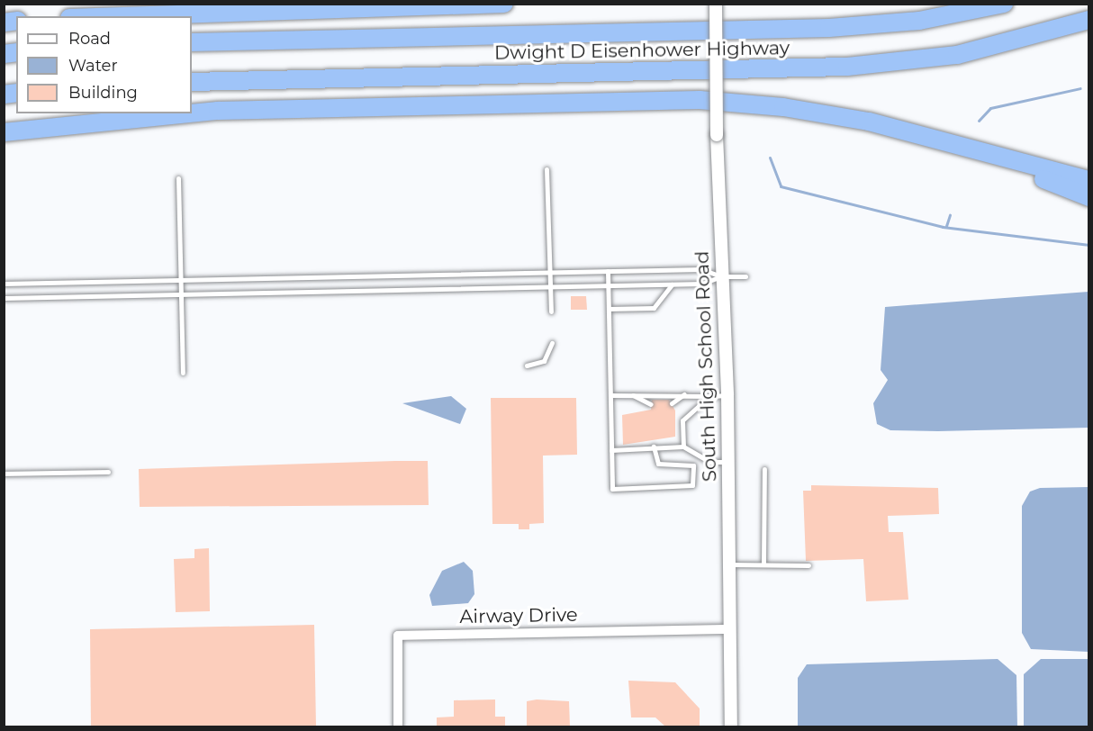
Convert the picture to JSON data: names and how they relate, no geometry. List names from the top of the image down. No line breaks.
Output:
{"streets":{"highway":["Dwight D Eisenhower Highway"],"street":["South High School Road","Airway Drive"]},"crossings":[["South High School Road","Airway Drive"]],"legend":["Road","Water","Building"]}
